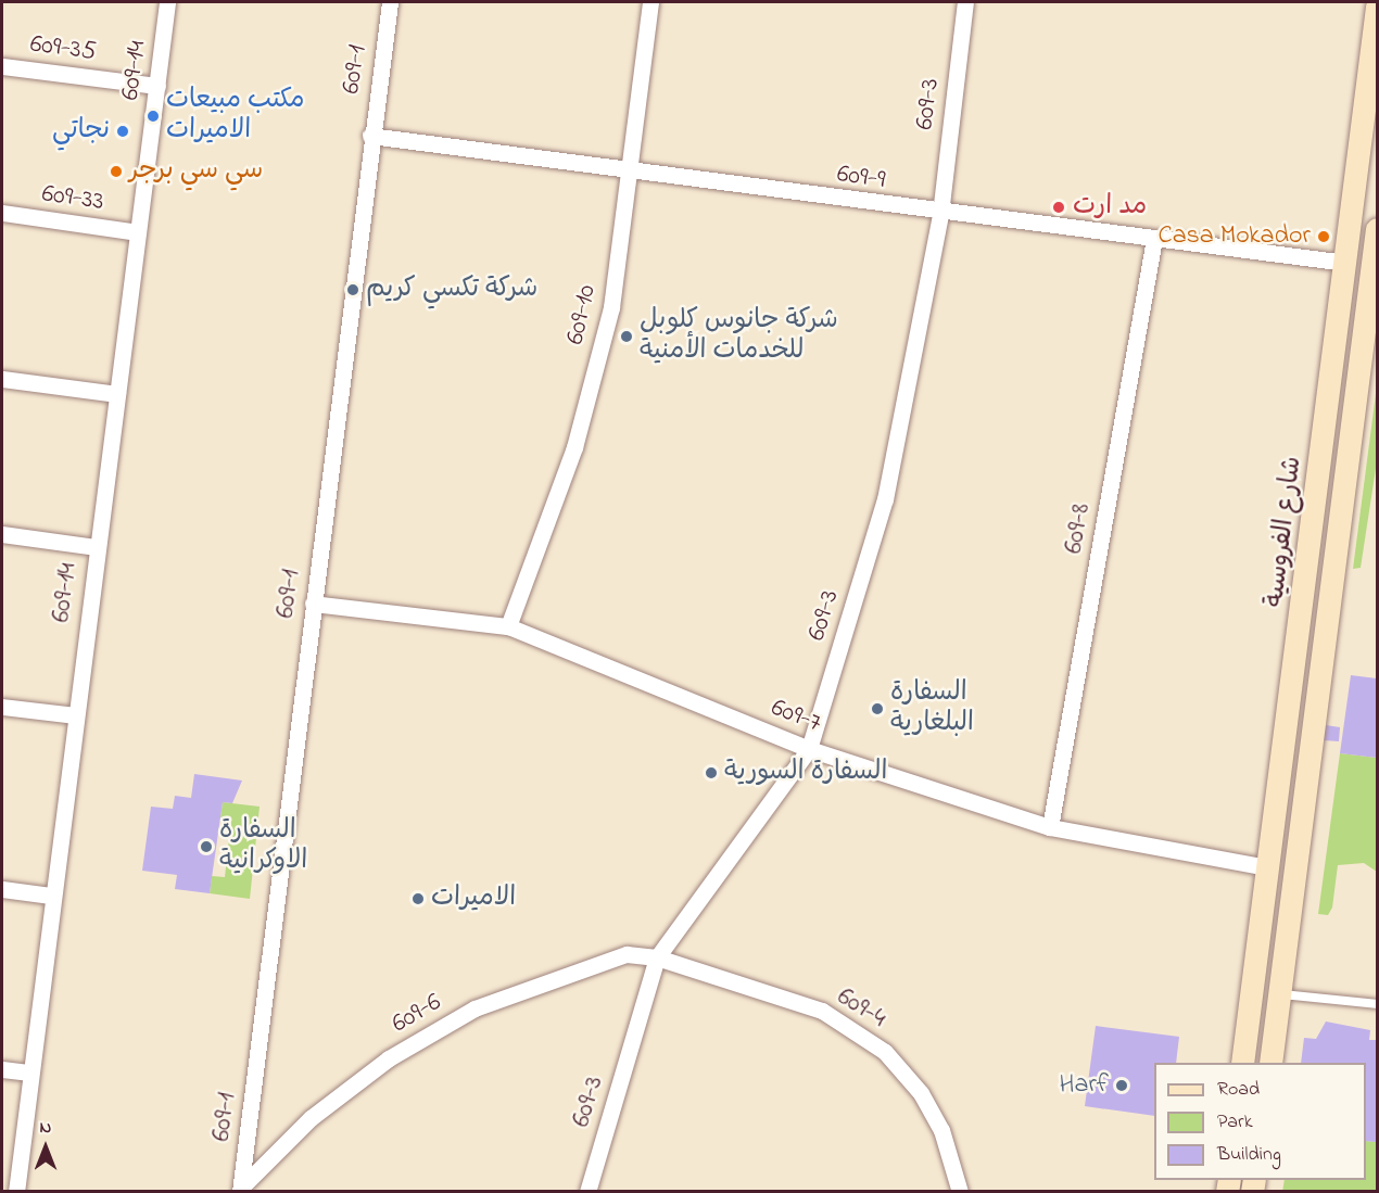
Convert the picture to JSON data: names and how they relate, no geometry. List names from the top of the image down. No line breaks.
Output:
{"streets":{"street":["609-35","609-1","609-14","609-3","609-9","609-33","609-10","609-8","شارع الفروسية","609-7","609-4","609-6"]},"crossings":[["609-35","609-14"],["609-1","609-9"],["609-1","609-7"],["609-1","609-6"],["609-14","609-33"],["609-3","609-9"],["609-3","609-7"],["609-3","609-4"],["609-3","609-6"],["609-9","609-10"],["609-9","609-8"],["609-9","شارع الفروسية"],["609-10","609-7"],["609-8","609-7"],["شارع الفروسية","609-7"],["609-4","609-6"]],"places":["مكتب مبيعات الاميرات","نجاتي","سي سي برجر","مد ارت","Casa Mokador","شركة تكسي كريم","شركة جانوس كلوبل للخدمات الأمنية","السفارة البلغارية","السفارة السورية","السفارة الاوكرانية","الاميرات","Harf"],"legend":["Road","Park","Building"],"north":"top"}
